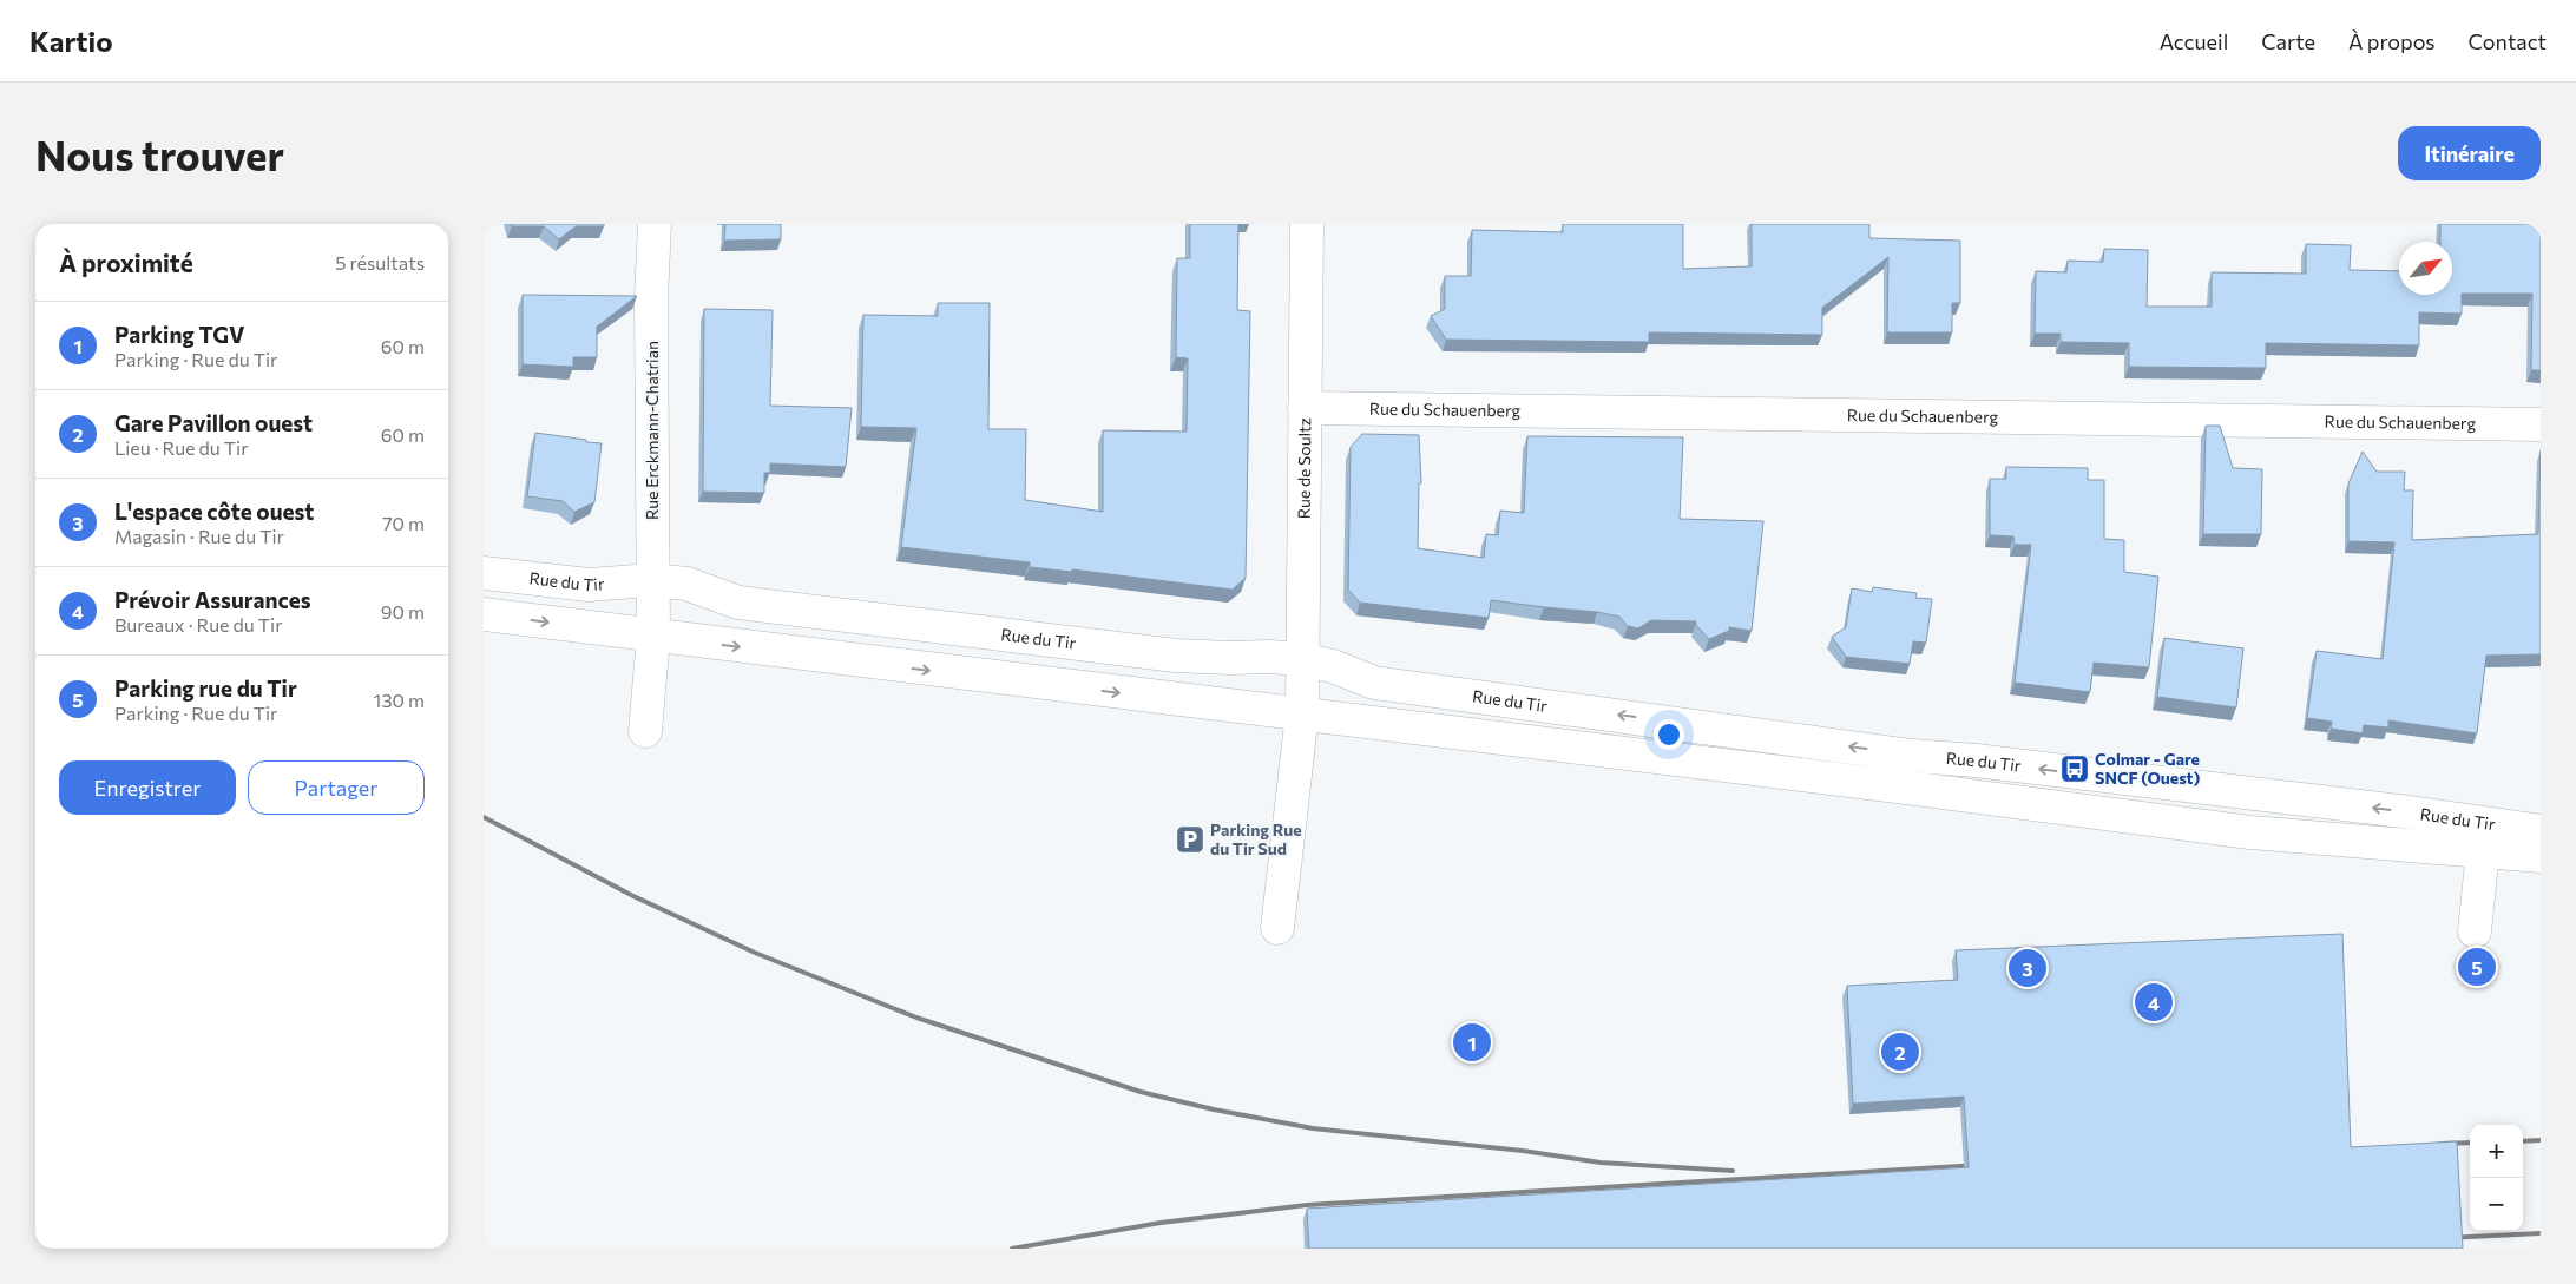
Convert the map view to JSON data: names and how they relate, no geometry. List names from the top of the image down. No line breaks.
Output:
{"streets":{"street":["Rue du Schauenberg","Rue Erckmann-Chatrian","Rue de Soultz","Rue du Tir"]},"crossings":[["Rue du Schauenberg","Rue de Soultz"],["Rue Erckmann-Chatrian","Rue du Tir"],["Rue de Soultz","Rue du Tir"]],"places":{"bus stop":["Colmar - Gare SNCF (Ouest)"],"parking":["Parking Rue du Tir Sud"]},"north":"top right","page":{"header":"Kartio","nav":["Accueil","Carte","À propos","Contact"],"buttons":["Itinéraire",["Enregistrer","Partager"]],"title":"Nous trouver","heading":["À proximité","5 résultats"],"list":[{"mark":"1","name":"Parking TGV","note":"Parking · Rue du Tir","value":"60 m"},{"mark":"2","name":"Gare Pavillon ouest","note":"Lieu · Rue du Tir","value":"60 m"},{"mark":"3","name":"L'espace côte ouest","note":"Magasin · Rue du Tir","value":"70 m"},{"mark":"4","name":"Prévoir Assurances","note":"Bureaux · Rue du Tir","value":"90 m"},{"mark":"5","name":"Parking rue du Tir","note":"Parking · Rue du Tir","value":"130 m"}],"pins":["5","3","4","1","2"],"map_buttons":["+","−"]}}
